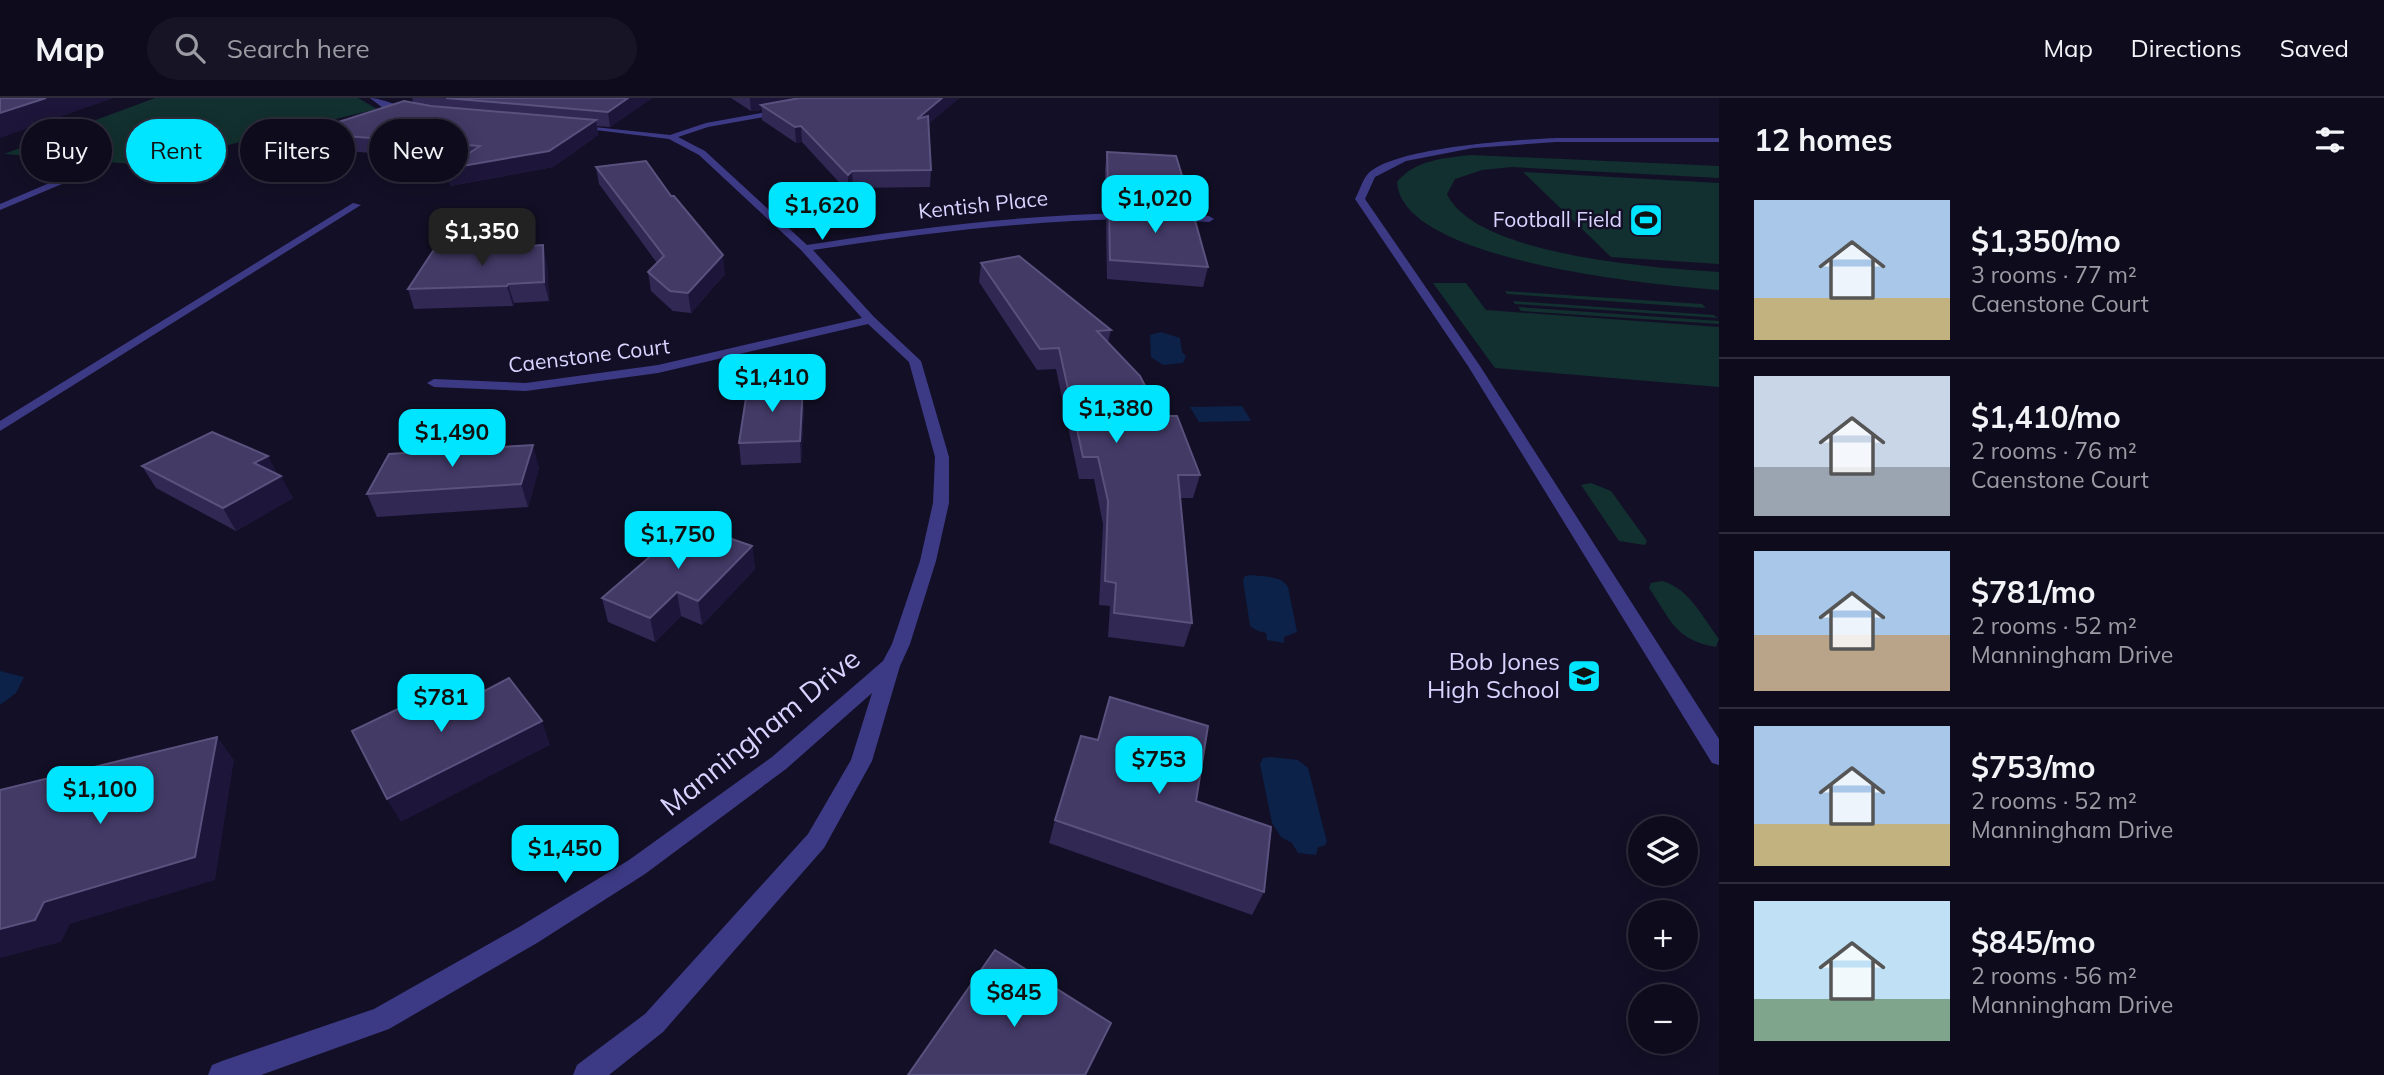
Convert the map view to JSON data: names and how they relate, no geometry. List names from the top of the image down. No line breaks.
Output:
{"streets":{"street":["Kentish Place","Caenstone Court","Manningham Drive"]},"crossings":[["Kentish Place","Manningham Drive"],["Caenstone Court","Manningham Drive"]],"places":{"sports":["Football Field"],"school or university":["Bob Jones High School"]},"page":{"header":"Map","search":"Search here","nav":["Map","Directions","Saved"],"heading":"12 homes","chip":["Buy","Rent","Filters","New"],"price":["$1,020","$1,620","$1,350","$1,410","$1,380","$1,490","$1,750","$781","$753","$1,100","$1,450","$845"],"list":[{"name":"$1,350/mo","note":"3 rooms · 77 m² · Caenstone Court"},{"name":"$1,410/mo","note":"2 rooms · 76 m² · Caenstone Court"},{"name":"$781/mo","note":"2 rooms · 52 m² · Manningham Drive"},{"name":"$753/mo","note":"2 rooms · 52 m² · Manningham Drive"},{"name":"$845/mo","note":"2 rooms · 56 m² · Manningham Drive"}],"map_buttons":["+","−"]}}
